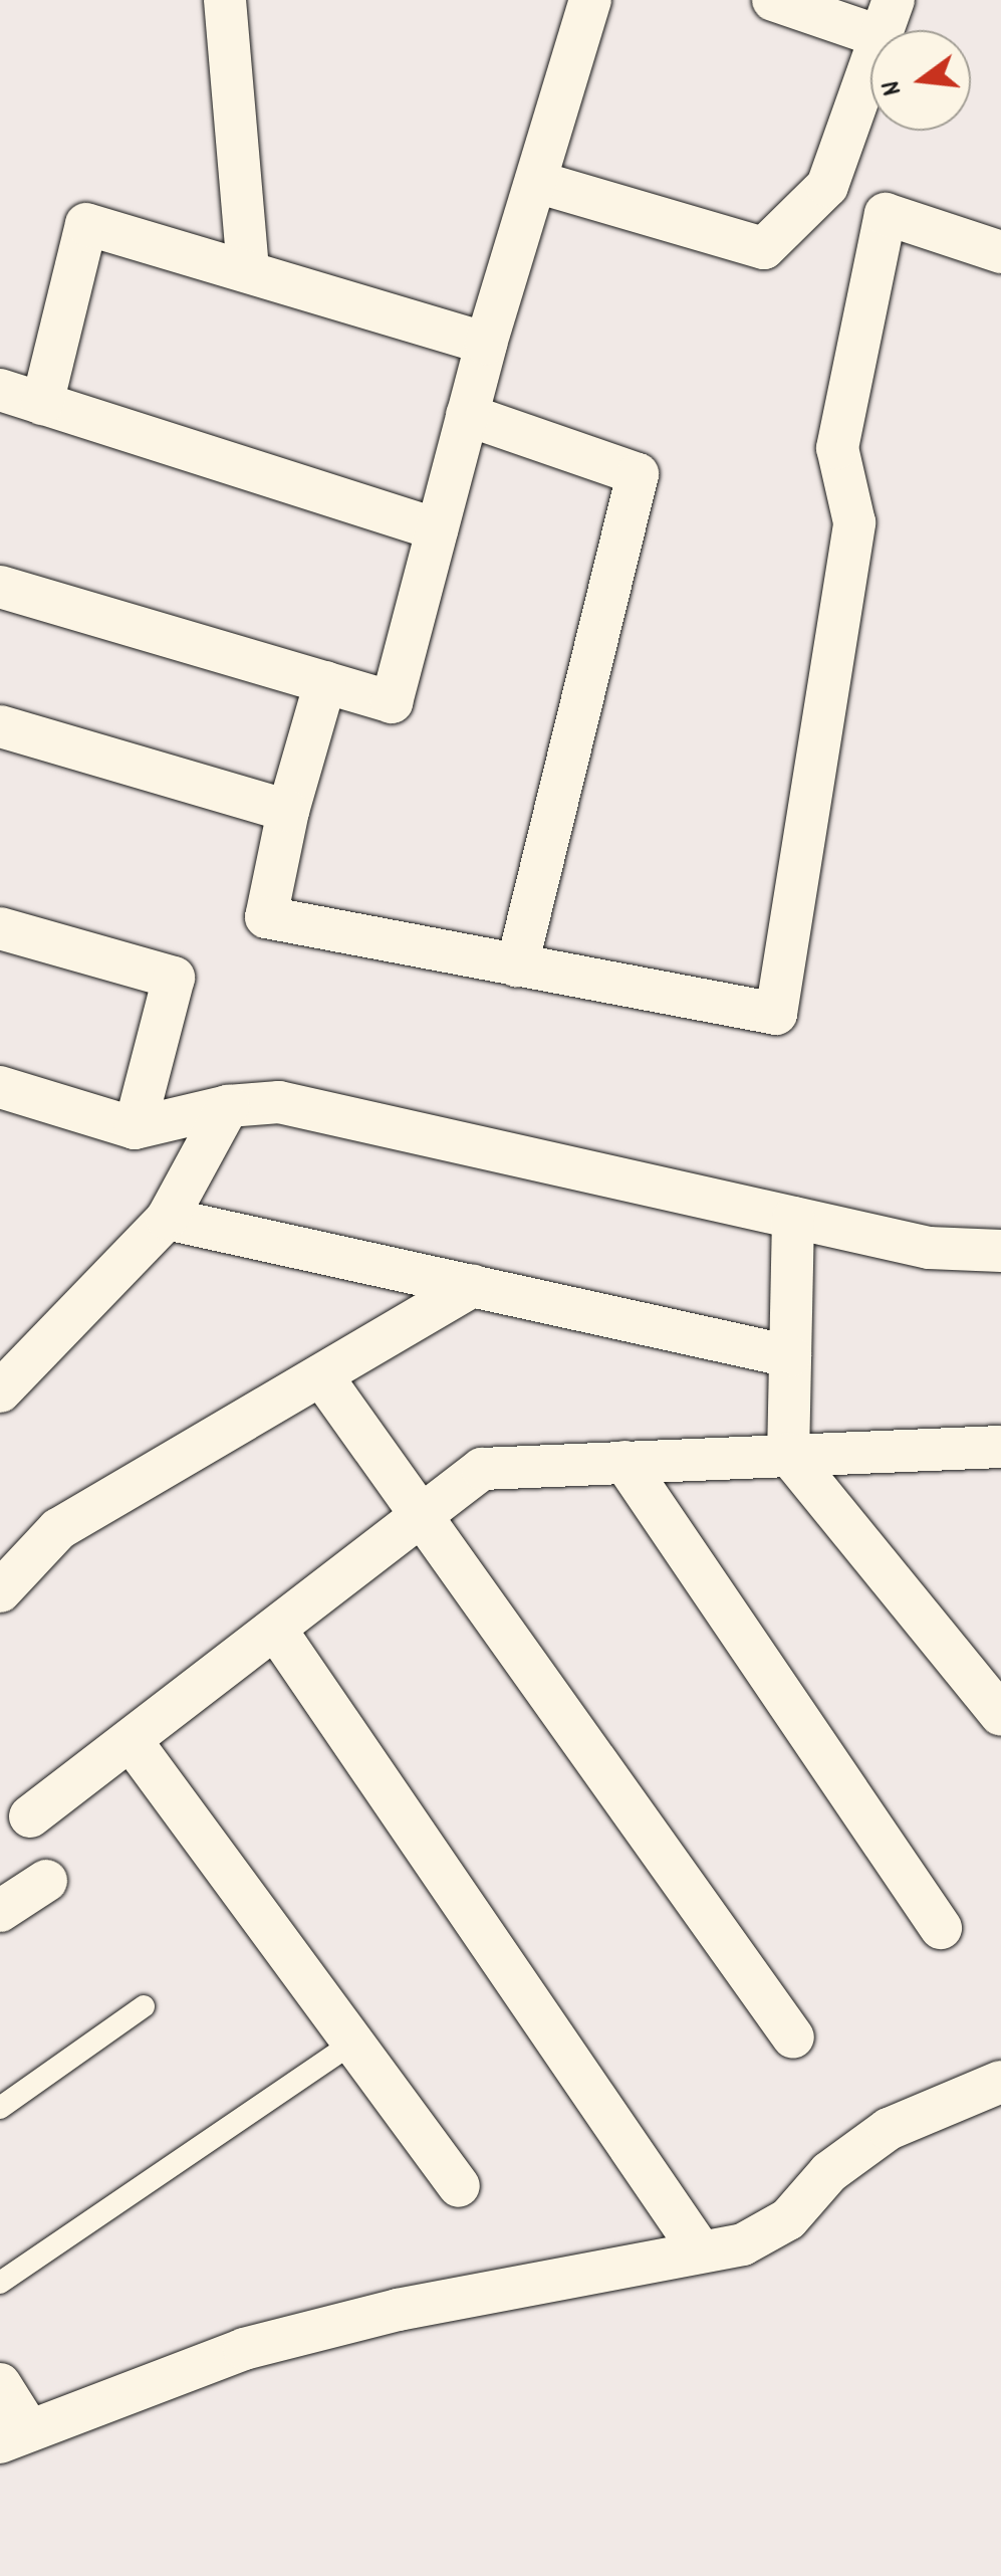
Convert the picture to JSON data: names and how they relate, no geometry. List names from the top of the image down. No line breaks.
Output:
{"north":"left"}
